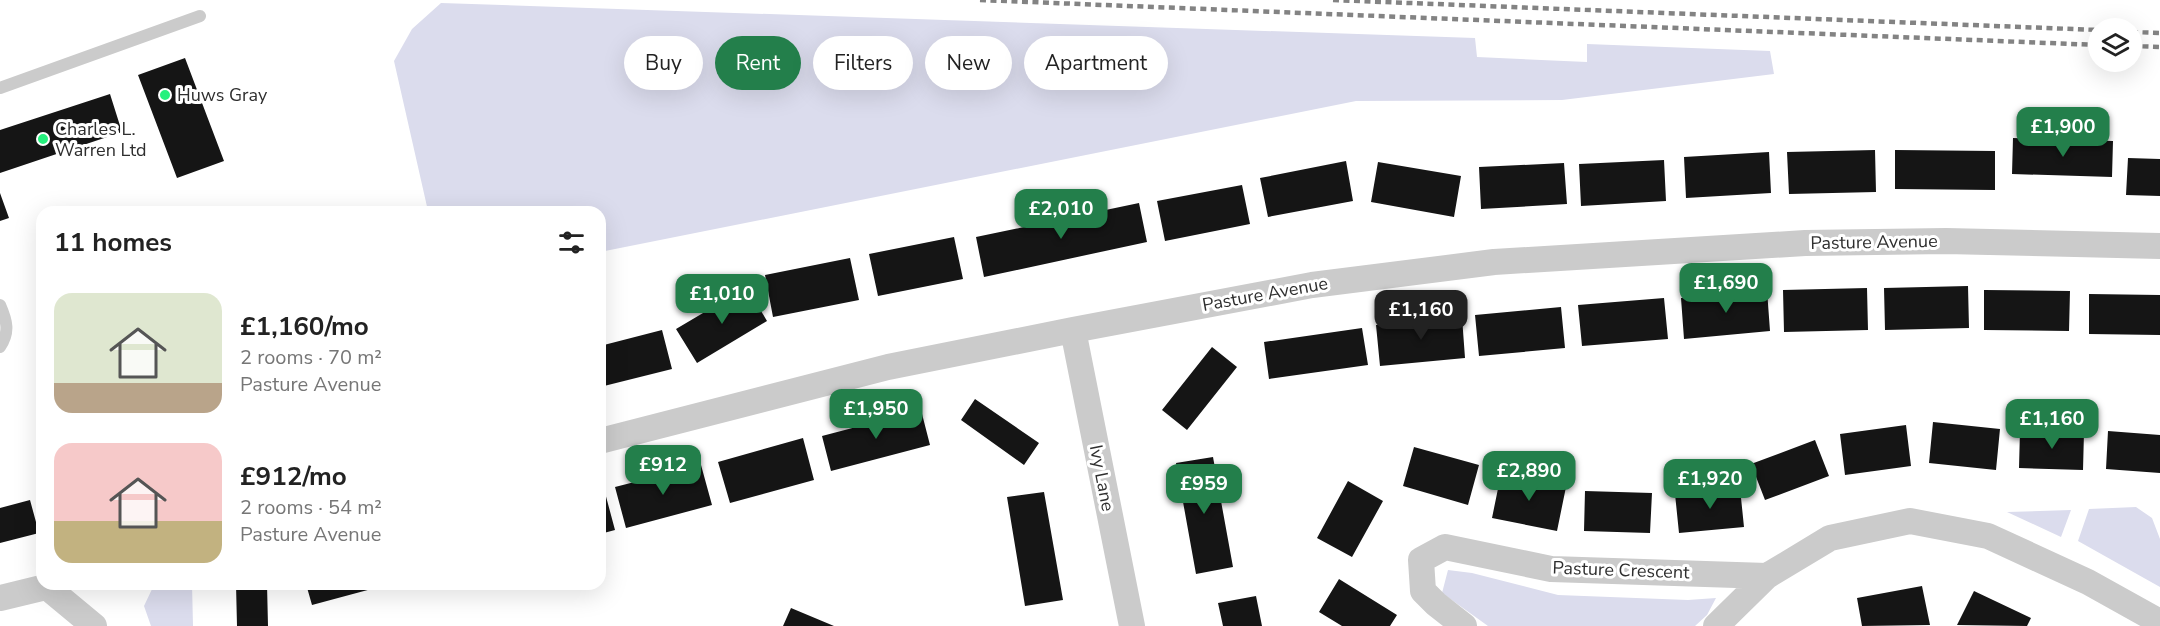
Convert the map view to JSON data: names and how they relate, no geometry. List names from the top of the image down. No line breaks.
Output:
{"streets":{"street":["Pasture Avenue","Ivy Lane","Pasture Crescent"]},"crossings":[["Pasture Avenue","Ivy Lane"]],"places":["Huws Gray","Charles L. Warren Ltd"],"page":{"chip":["Buy","Rent","Filters","New","Apartment"],"price":["£1,900","£2,010","£1,690","£1,010","£1,160","£1,950","£1,160","£912","£2,890","£1,920","£959"],"heading":"11 homes","list":[{"name":"£1,160/mo","note":"2 rooms · 70 m² · Pasture Avenue"},{"name":"£912/mo","note":"2 rooms · 54 m² · Pasture Avenue"}]}}
